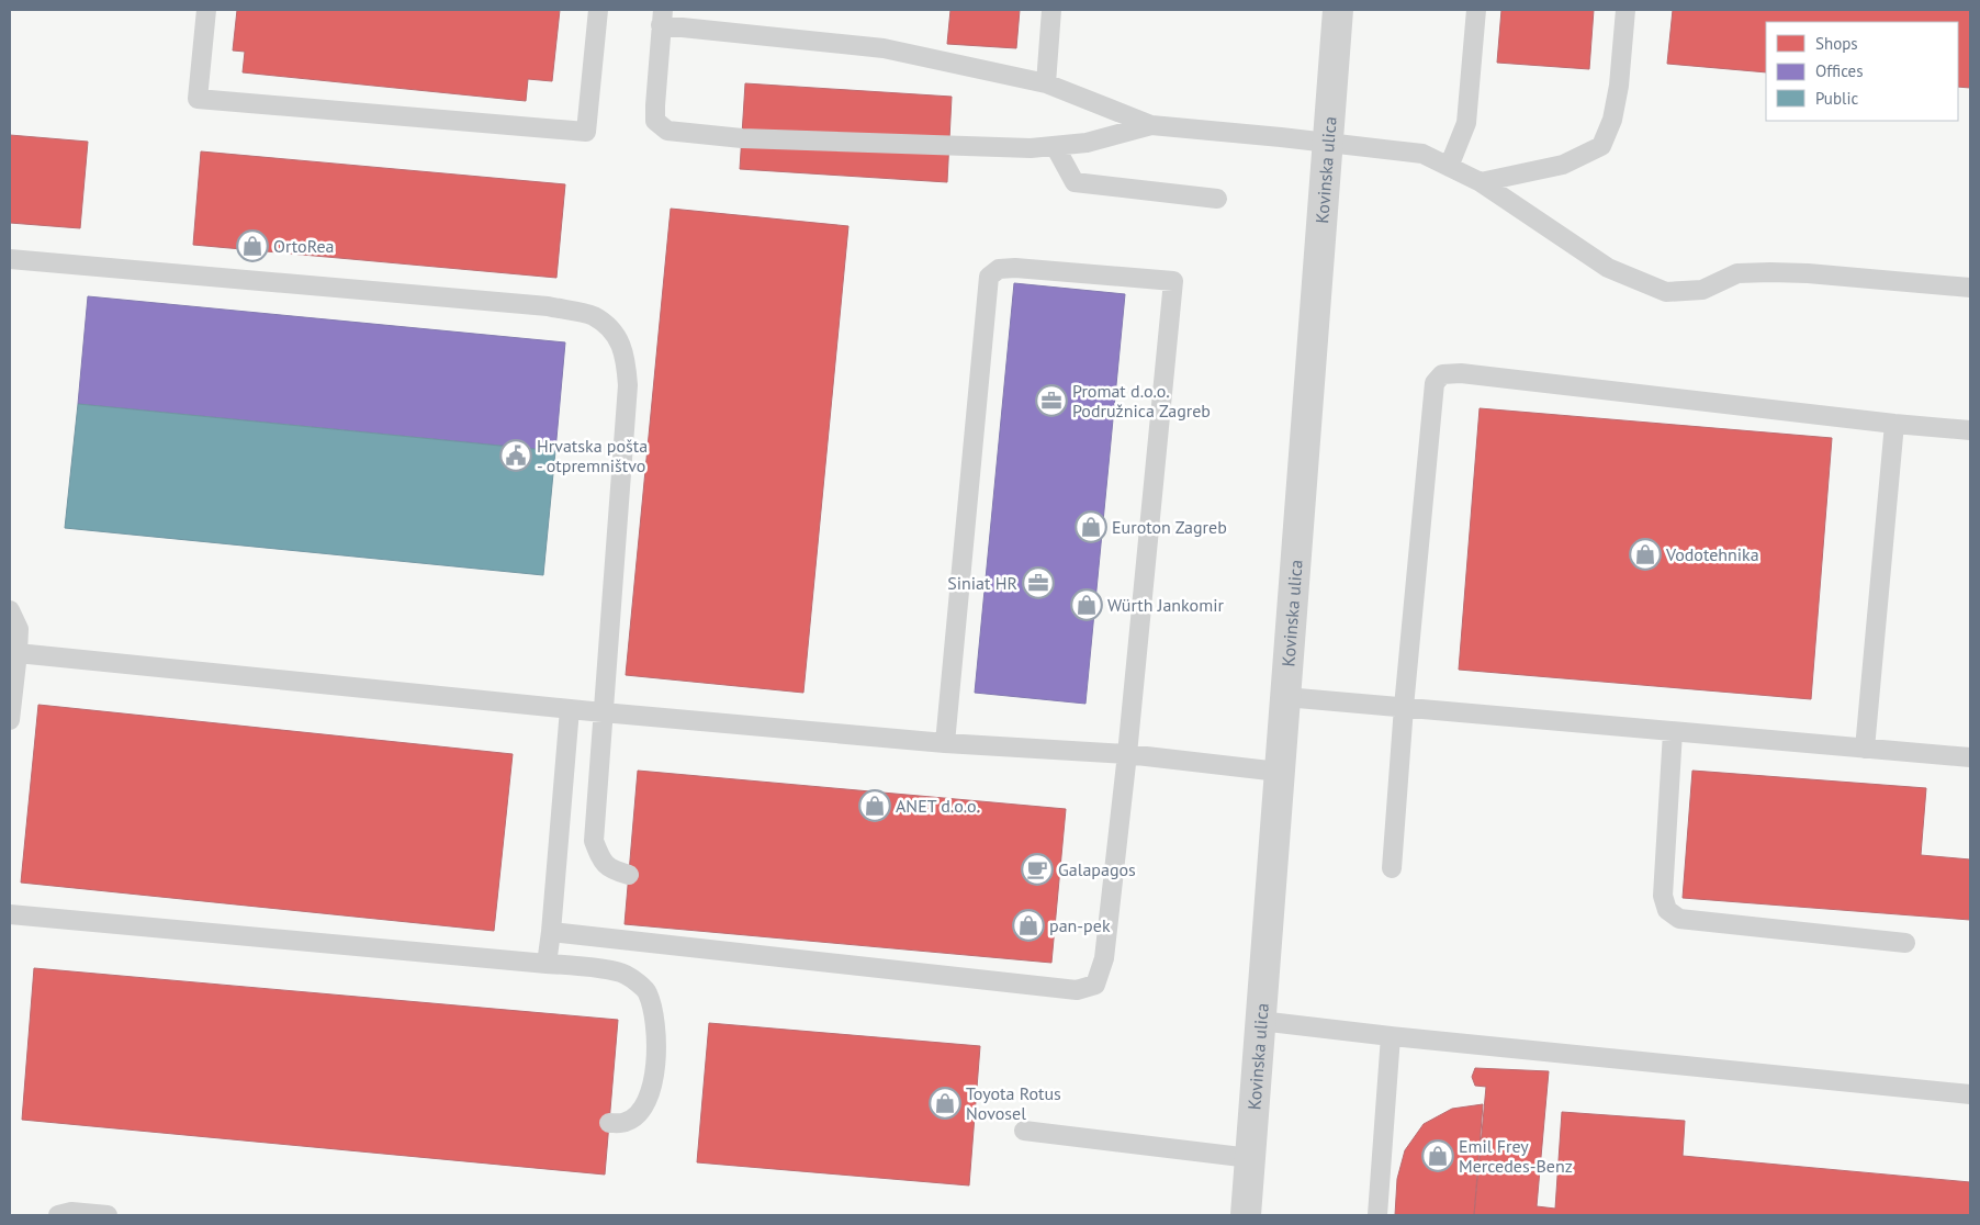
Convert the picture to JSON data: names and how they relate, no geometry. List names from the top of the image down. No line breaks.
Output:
{"streets":{"street":["Kovinska ulica"]},"places":{"shop":["OrtoRea","Euroton Zagreb","Vodotehnika","Würth Jankomir","ANET d.o.o.","pan-pek","Toyota Rotus Novosel","Emil Frey Mercedes-Benz"],"office":["Promat d.o.o. Podružnica Zagreb","Siniat HR"],"public building":["Hrvatska pošta - otpremništvo"],"cafe":["Galapagos"]},"legend":["Shops","Offices","Public"]}
